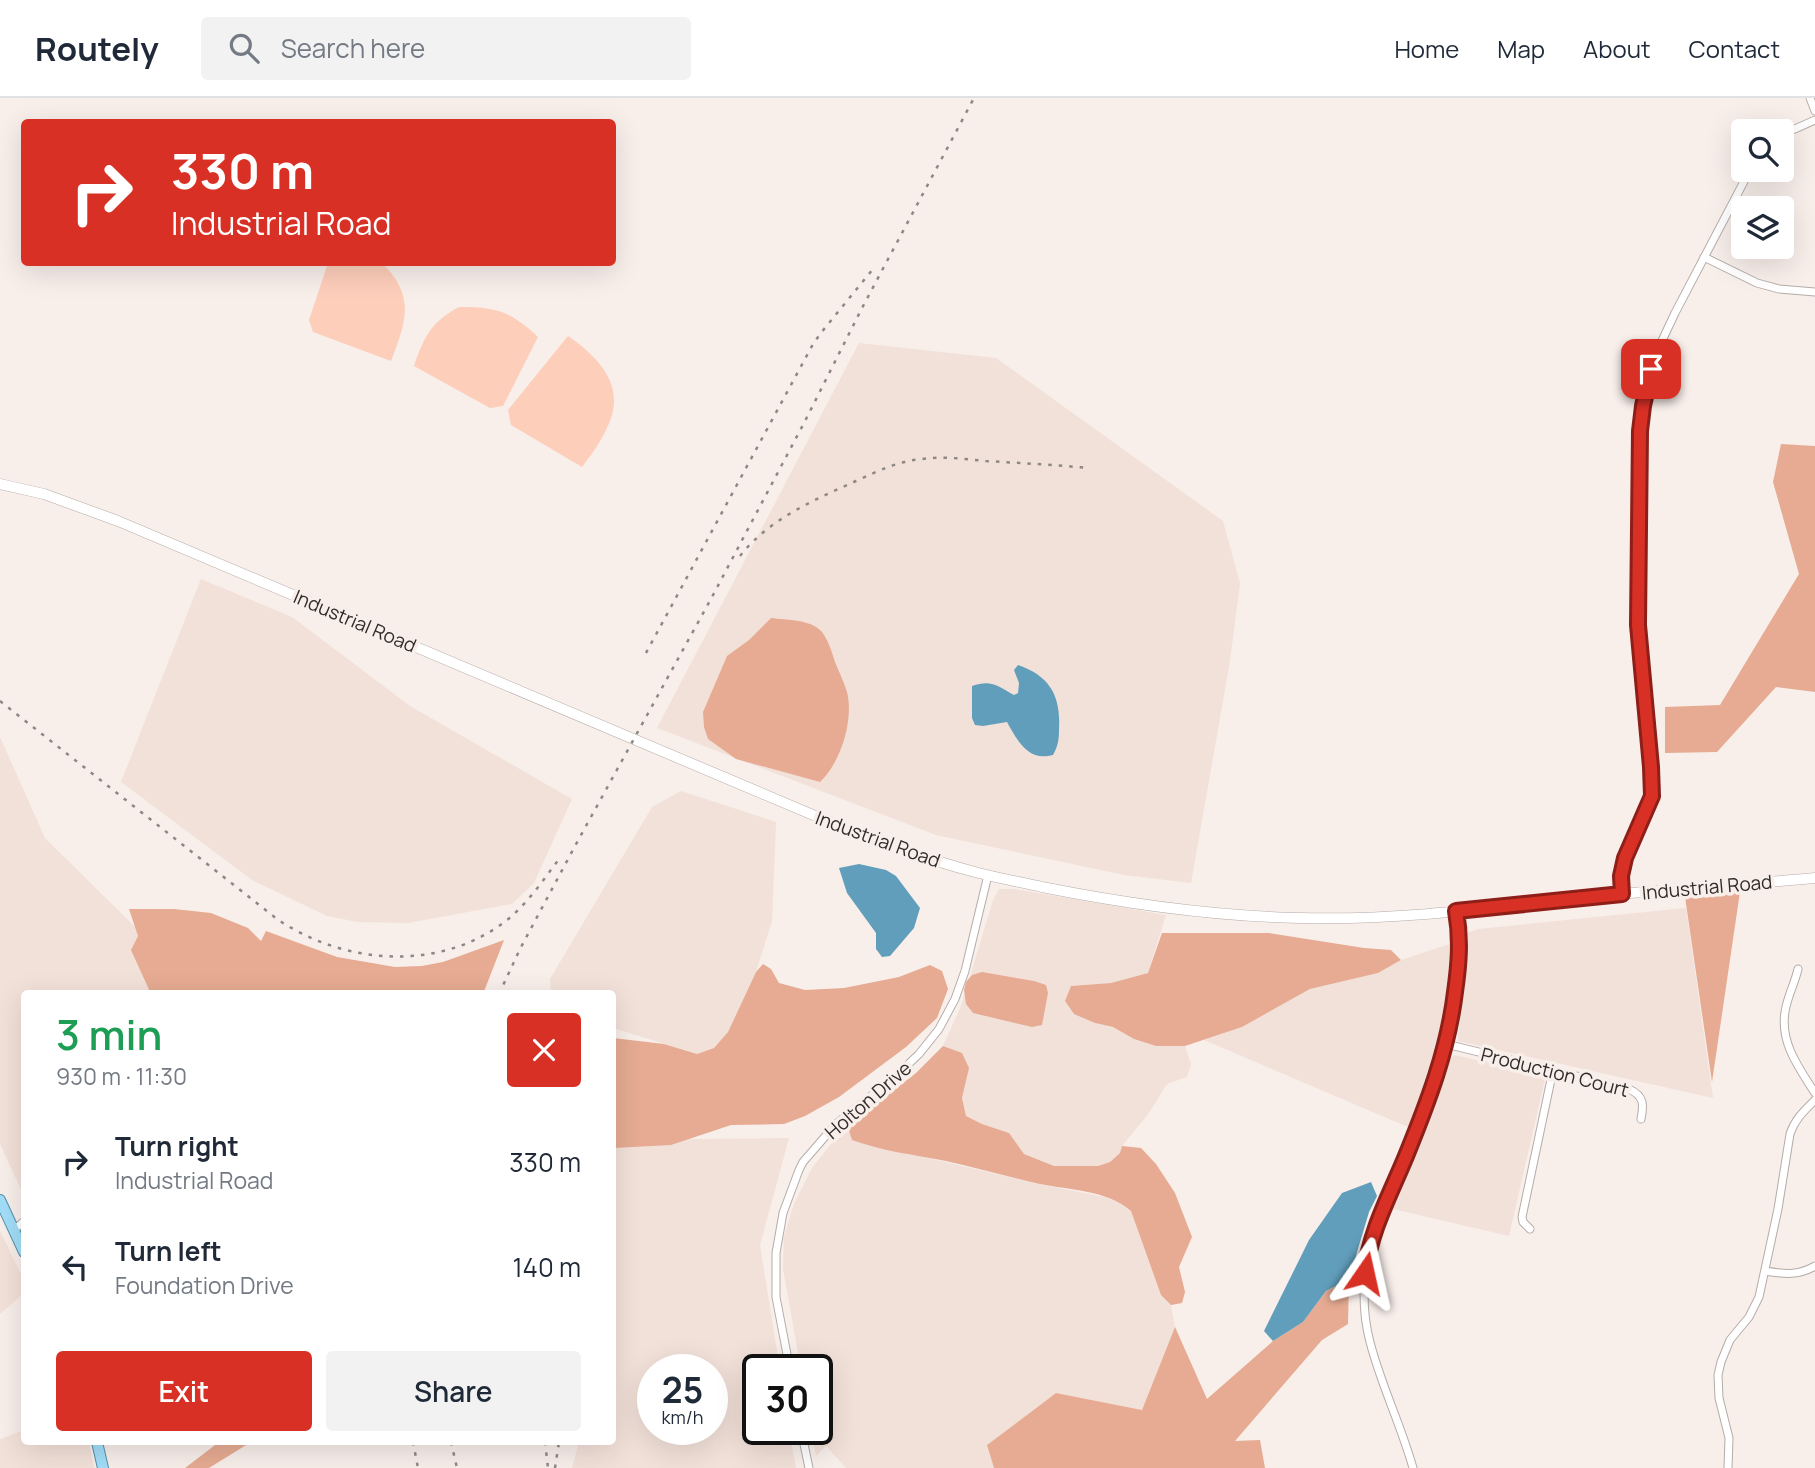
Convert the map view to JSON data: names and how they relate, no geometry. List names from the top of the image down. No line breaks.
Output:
{"streets":{"main road":["Industrial Road"],"street":["Production Court","Holton Drive"]},"crossings":[["Industrial Road","Holton Drive"]],"page":{"header":"Routely","search":"Search here","nav":["Home","Map","About","Contact"],"turn":["330 m","Industrial Road"],"heading":["3 min","930 m · 11:30"],"list":[{"name":"Turn right","note":"Industrial Road","value":"330 m"},{"name":"Turn left","note":"Foundation Drive","value":"140 m"}],"buttons":["Exit","Share"],"speed":"25 km/h","limit":"30"}}
